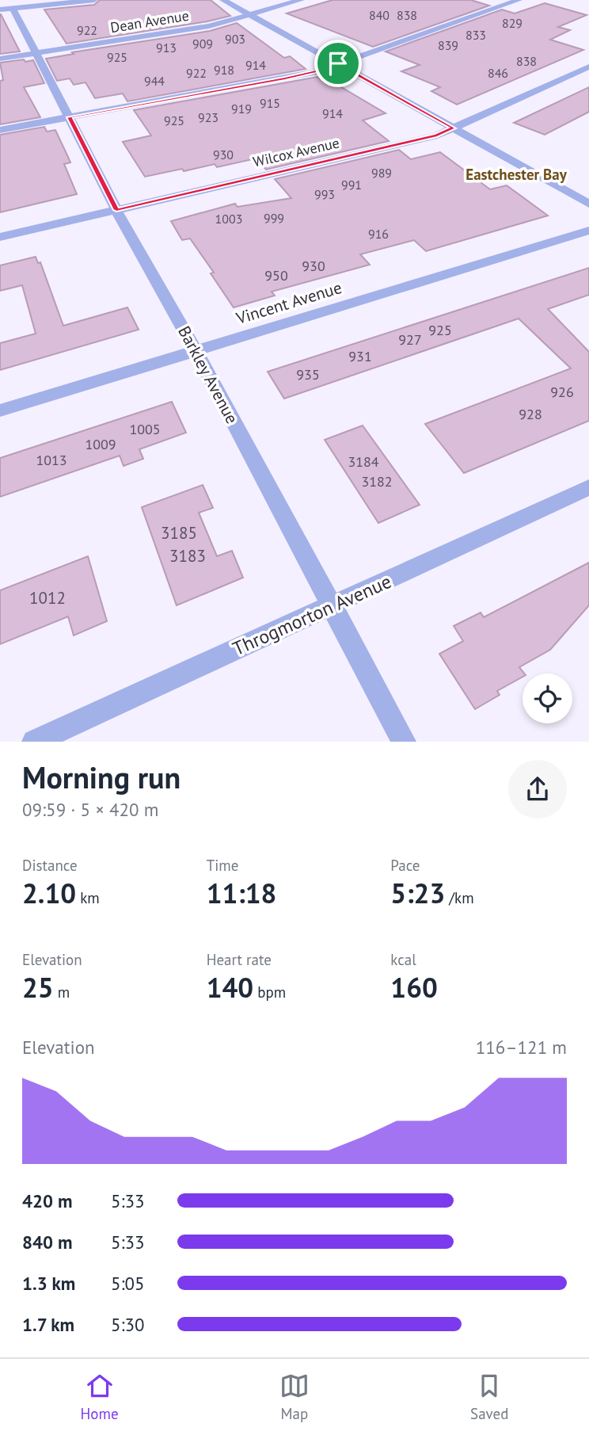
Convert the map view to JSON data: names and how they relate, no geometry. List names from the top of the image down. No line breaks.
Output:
{"streets":{"street":["Dean Avenue","Wilcox Avenue","Vincent Avenue","Barkley Avenue","Throgmorton Avenue"]},"crossings":[["Dean Avenue","Barkley Avenue"],["Wilcox Avenue","Barkley Avenue"],["Vincent Avenue","Barkley Avenue"],["Barkley Avenue","Throgmorton Avenue"]],"districts":["Eastchester Bay"],"house_numbers":["840","838","829","922","833","903","909","839","913","925","838","914","918","922","846","944","915","919","914","923","925","930","989","991","993","999","1003","916","930","950","925","927","931","935","926","928","1005","1009","1013","3184","3182","3185","3183","1012"],"page":{"heading":["Morning run","09:59 · 5 × 420 m"],"stats":[["Distance","2.10 km"],["Time","11:18"],["Pace","5:23 /km"],["Elevation","25 m"],["Heart rate","140 bpm"],["kcal","160"]],"chart":["Elevation","116–121 m"],"list":[{"name":"420 m","note":"5:33"},{"name":"840 m","note":"5:33"},{"name":"1.3 km","note":"5:05"},{"name":"1.7 km","note":"5:30"}],"tabs":["Home","Map","Saved"]}}
